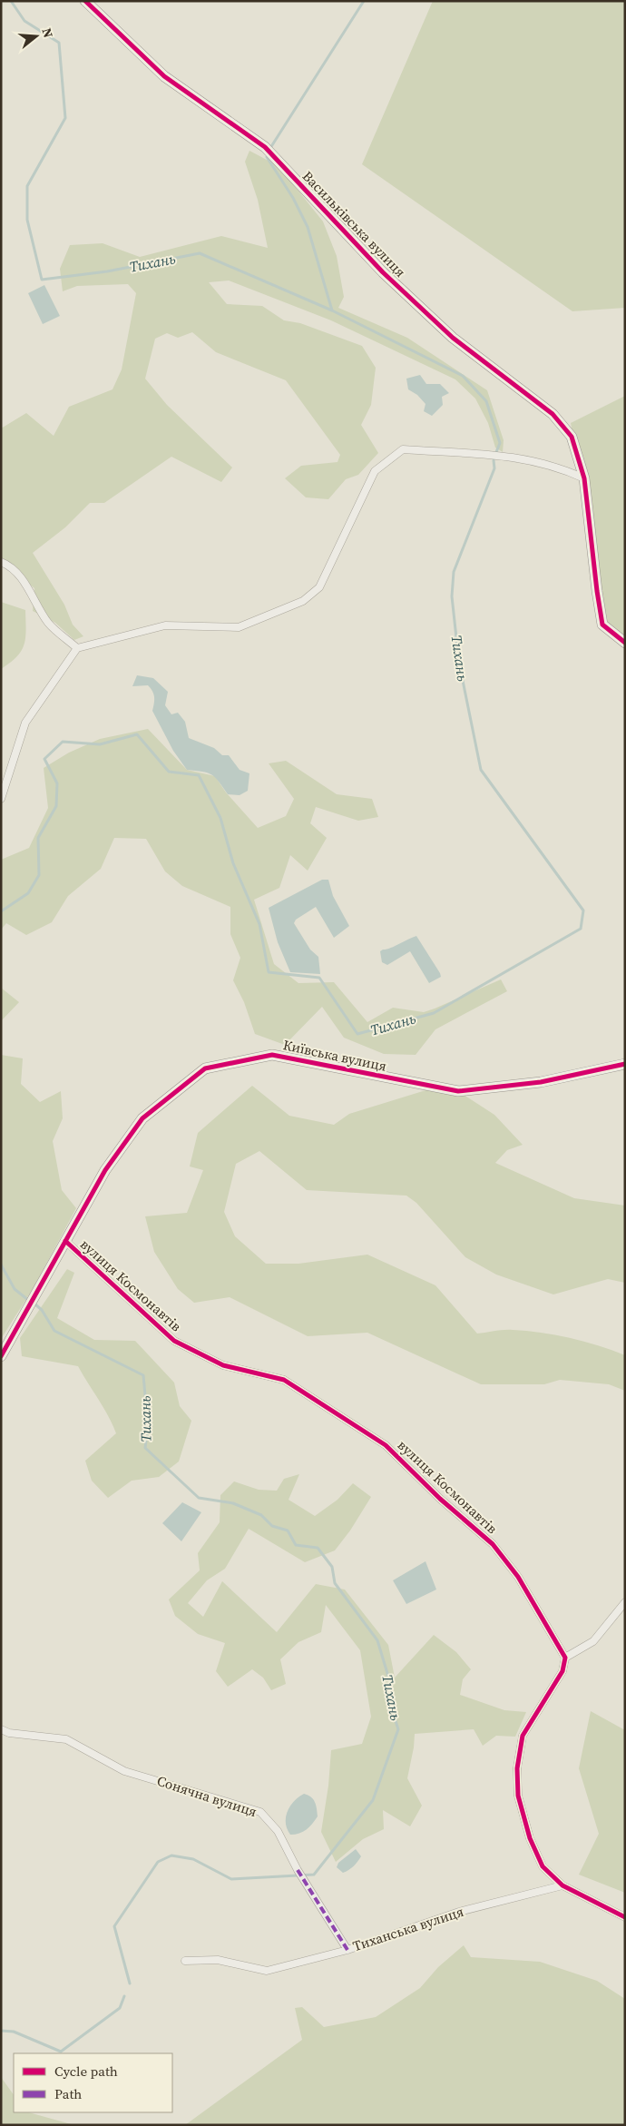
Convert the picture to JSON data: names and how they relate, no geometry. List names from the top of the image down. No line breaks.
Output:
{"streets":{"street":["Васильківська вулиця","Київська вулиця","вулиця Космонавтів","Сонячна вулиця","Тиханська вулиця"]},"crossings":[["Київська вулиця","вулиця Космонавтів"],["Сонячна вулиця","Тиханська вулиця"]],"water":["Тихань"],"legend":["Cycle path","Path"],"north":"right"}
